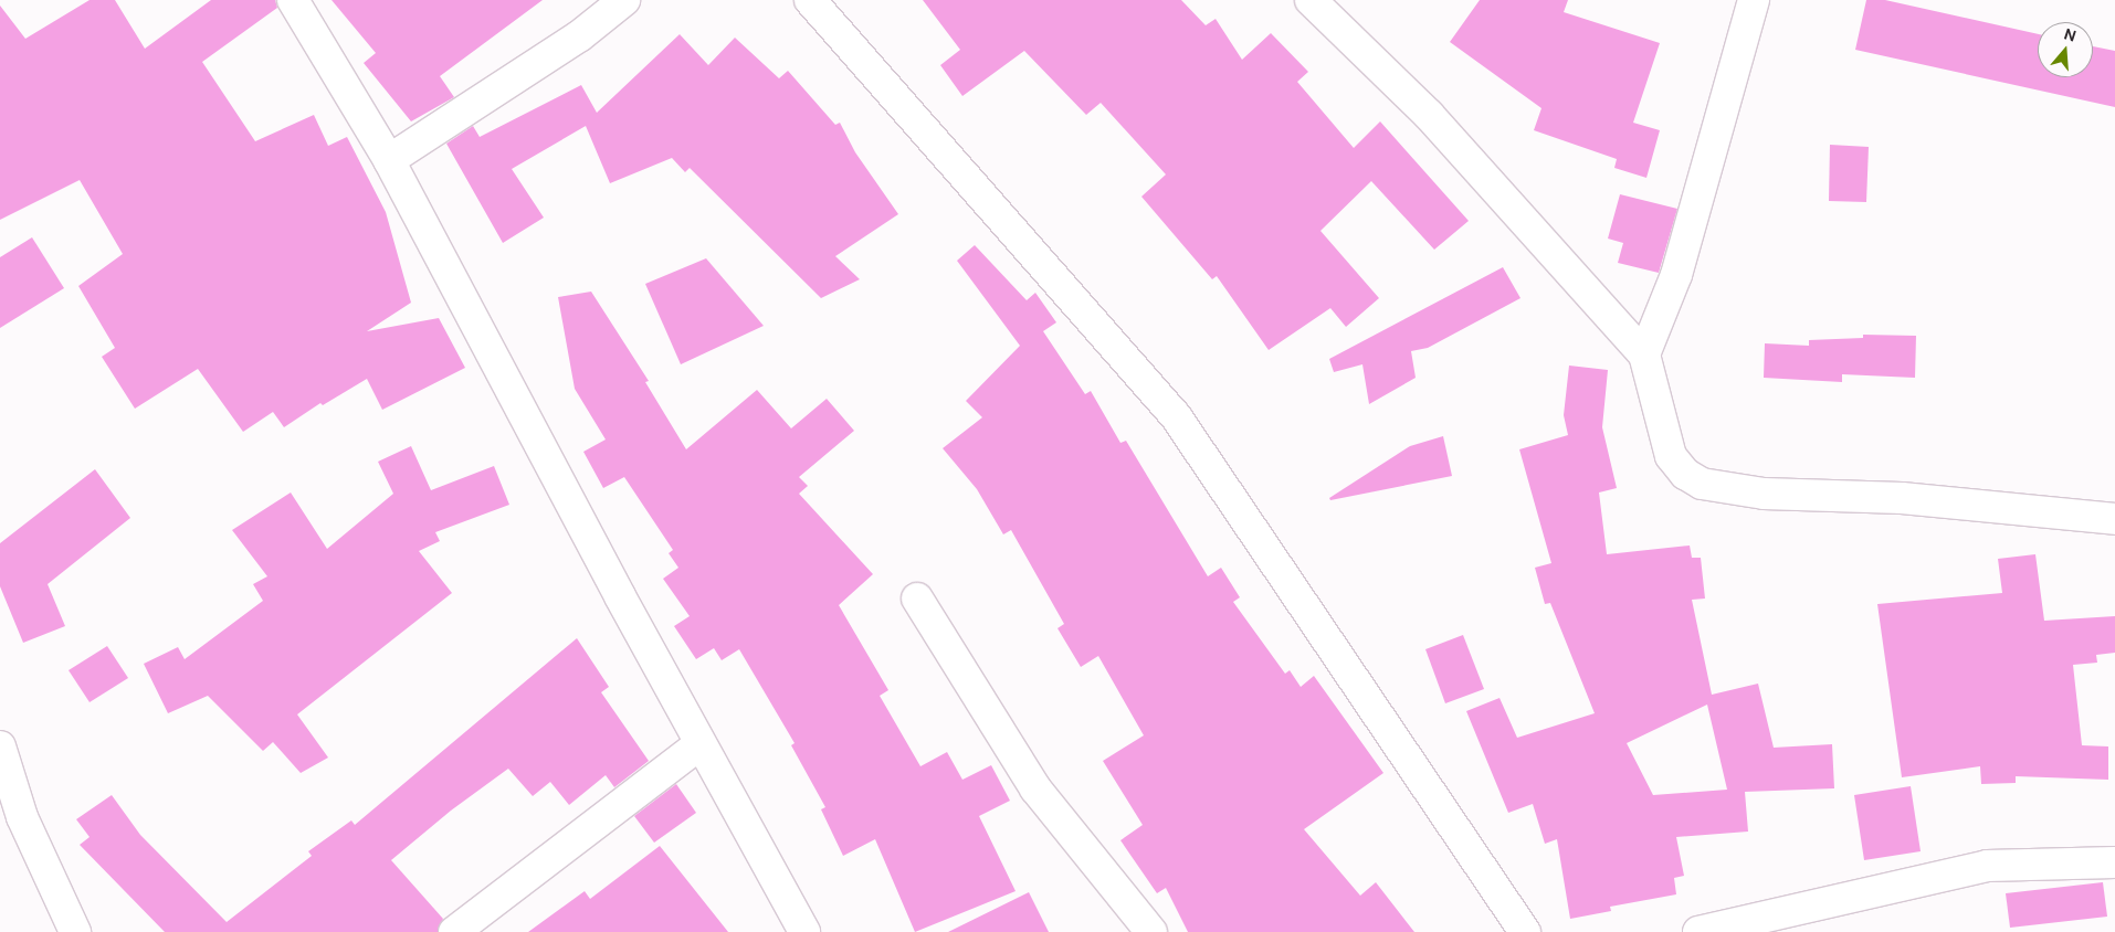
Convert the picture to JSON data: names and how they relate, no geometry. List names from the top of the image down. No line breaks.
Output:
{"north":"top"}
